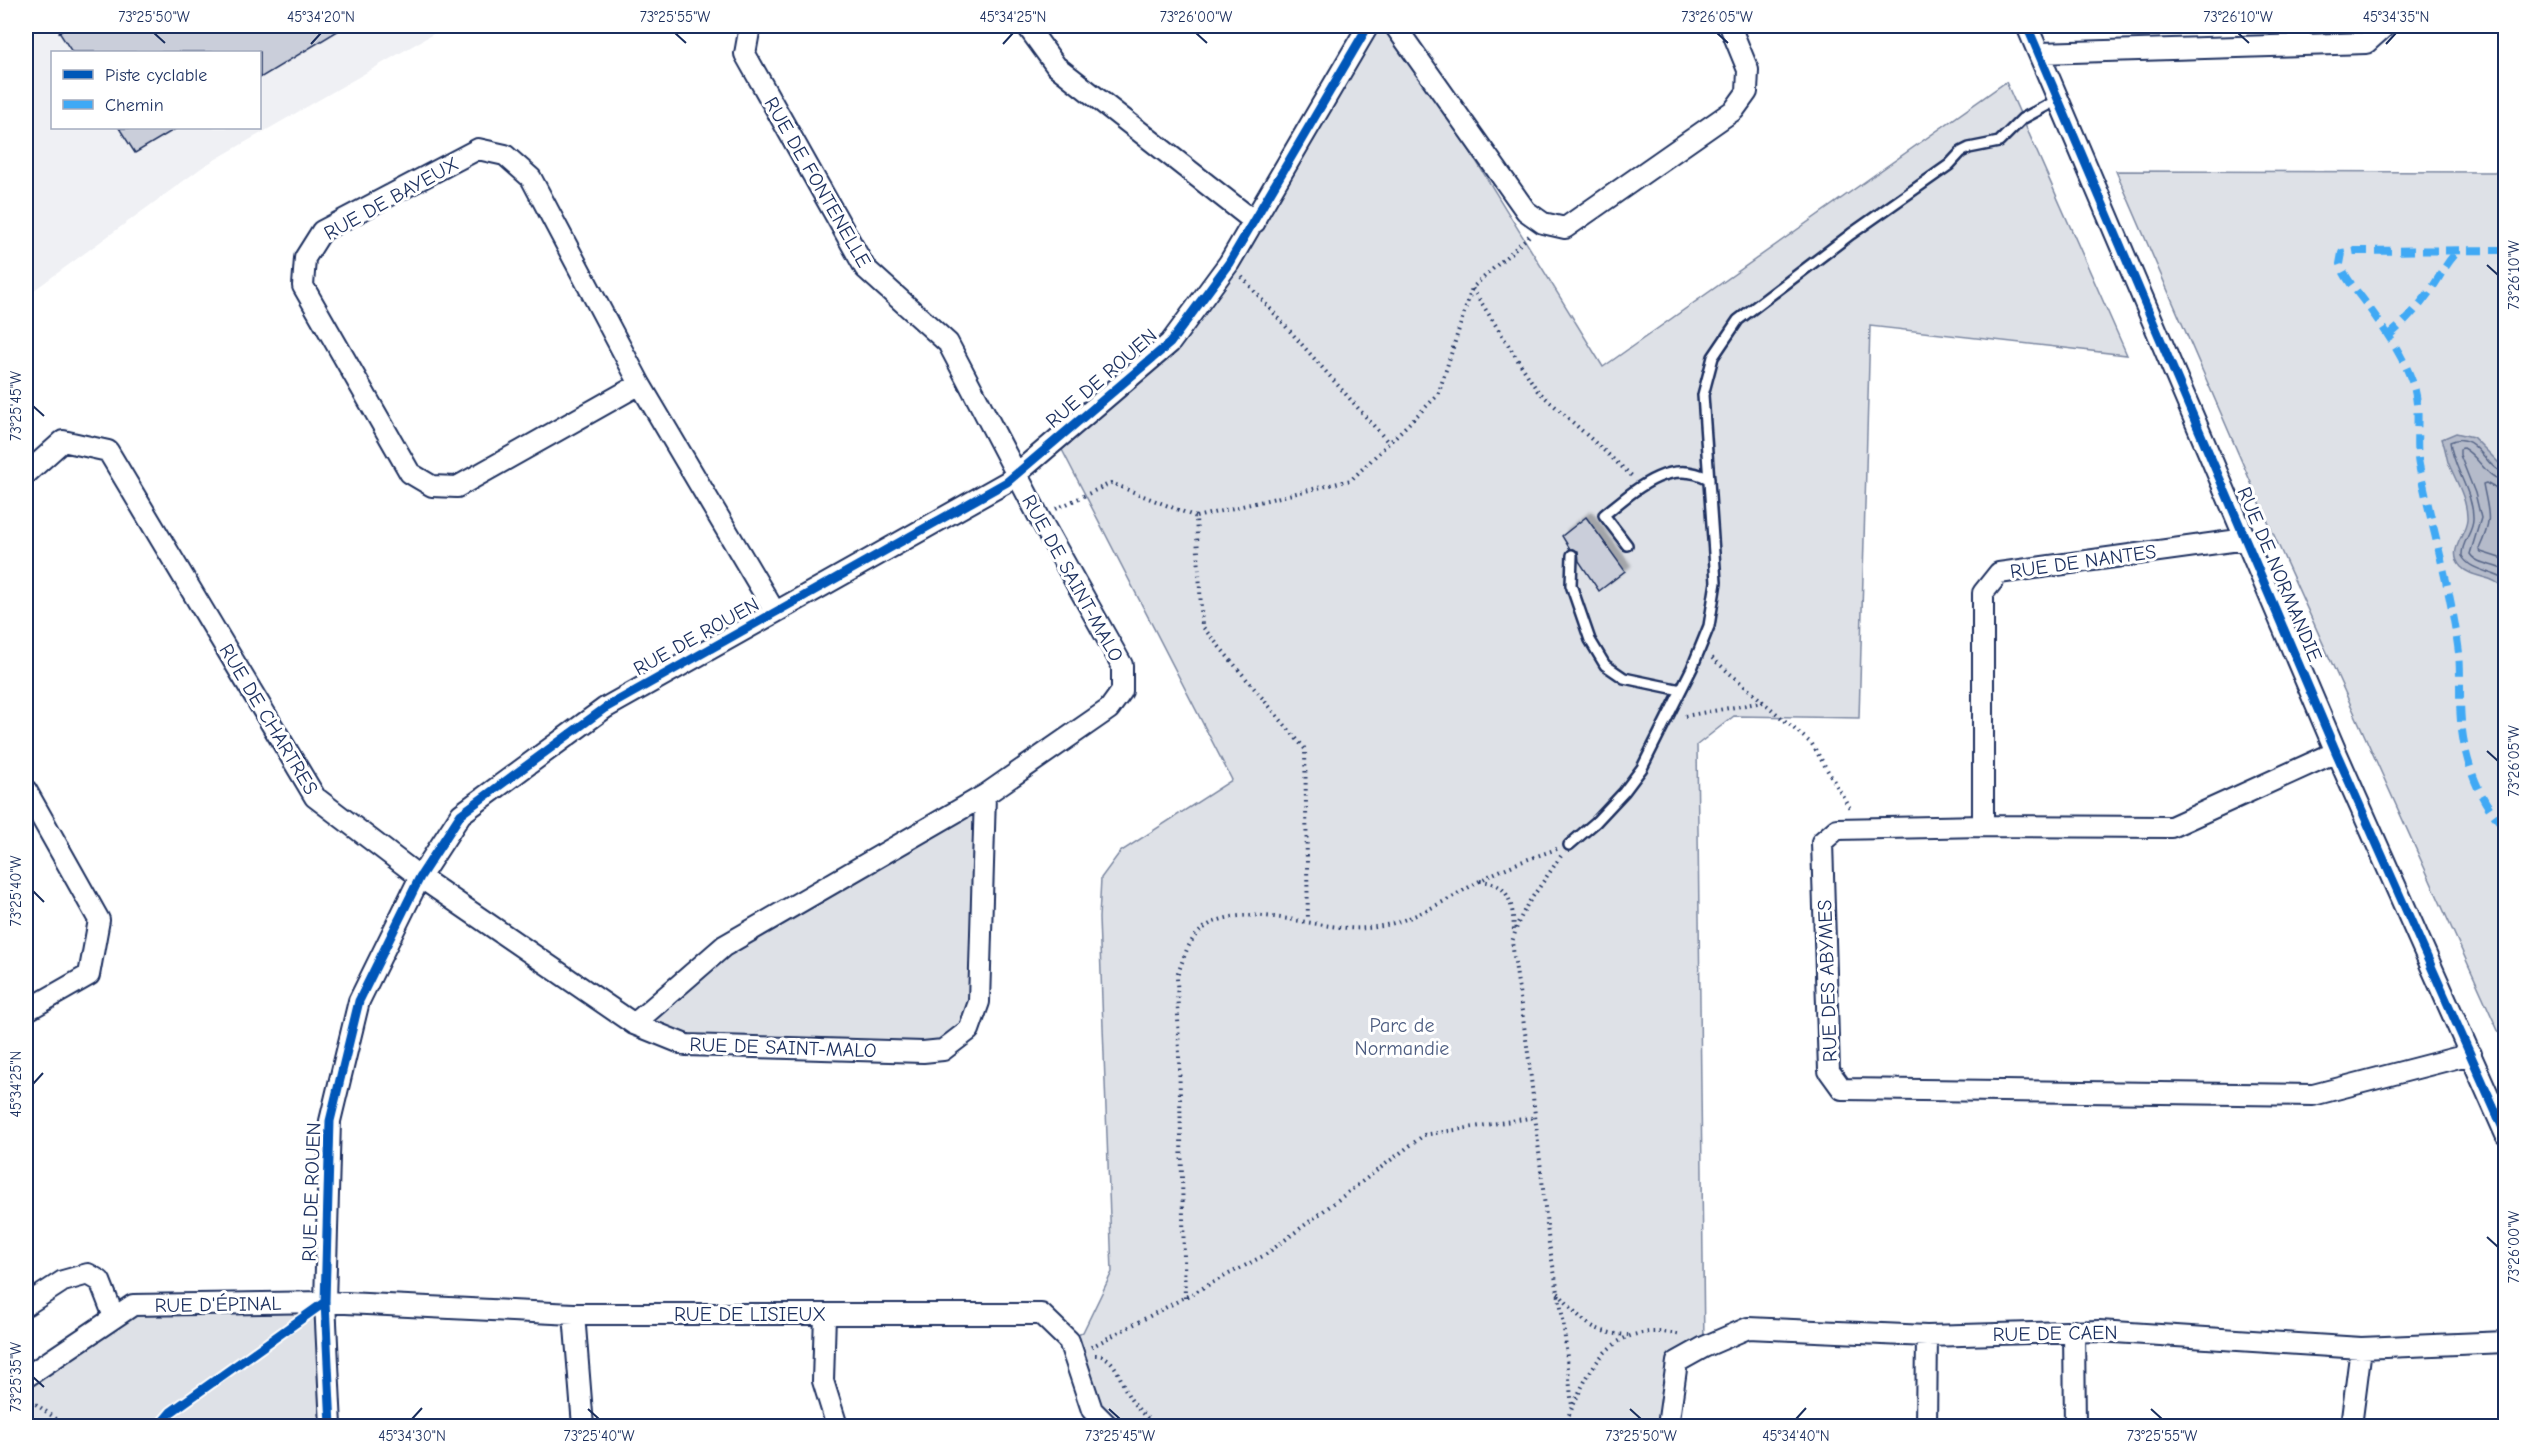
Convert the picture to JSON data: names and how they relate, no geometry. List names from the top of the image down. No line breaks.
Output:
{"streets":{"street":["RUE DE FONTENELLE","RUE DE BAYEUX","RUE DE ROUEN","RUE DE NANTES","RUE DE NORMANDIE","RUE DE SAINT-MALO","RUE DE CHARTRES","RUE DES ABYMES","RUE D'ÉPINAL","RUE DE LISIEUX","RUE DE CAEN"]},"crossings":[["RUE DE FONTENELLE","RUE DE ROUEN"],["RUE DE FONTENELLE","RUE DE SAINT-MALO"],["RUE DE BAYEUX","RUE DE ROUEN"],["RUE DE ROUEN","RUE DE SAINT-MALO"],["RUE DE ROUEN","RUE DE CHARTRES"],["RUE DE ROUEN","RUE D'ÉPINAL"],["RUE DE ROUEN","RUE DE LISIEUX"],["RUE DE NANTES","RUE DE NORMANDIE"],["RUE DE NANTES","RUE DES ABYMES"],["RUE DE NORMANDIE","RUE DES ABYMES"],["RUE DE SAINT-MALO","RUE DE CHARTRES"],["RUE D'ÉPINAL","RUE DE LISIEUX"]],"parks":["Parc de Normandie"],"legend":["Piste cyclable","Chemin"],"coordinates":["73°25'50\"W","45°34'20\"N","73°25'55\"W","45°34'25\"N","73°26'00\"W","73°26'05\"W","73°26'10\"W","45°34'35\"N","73°25'45\"W","73°25'40\"W","73°25'35\"W","45°34'30\"N","45°34'40\"N"]}
